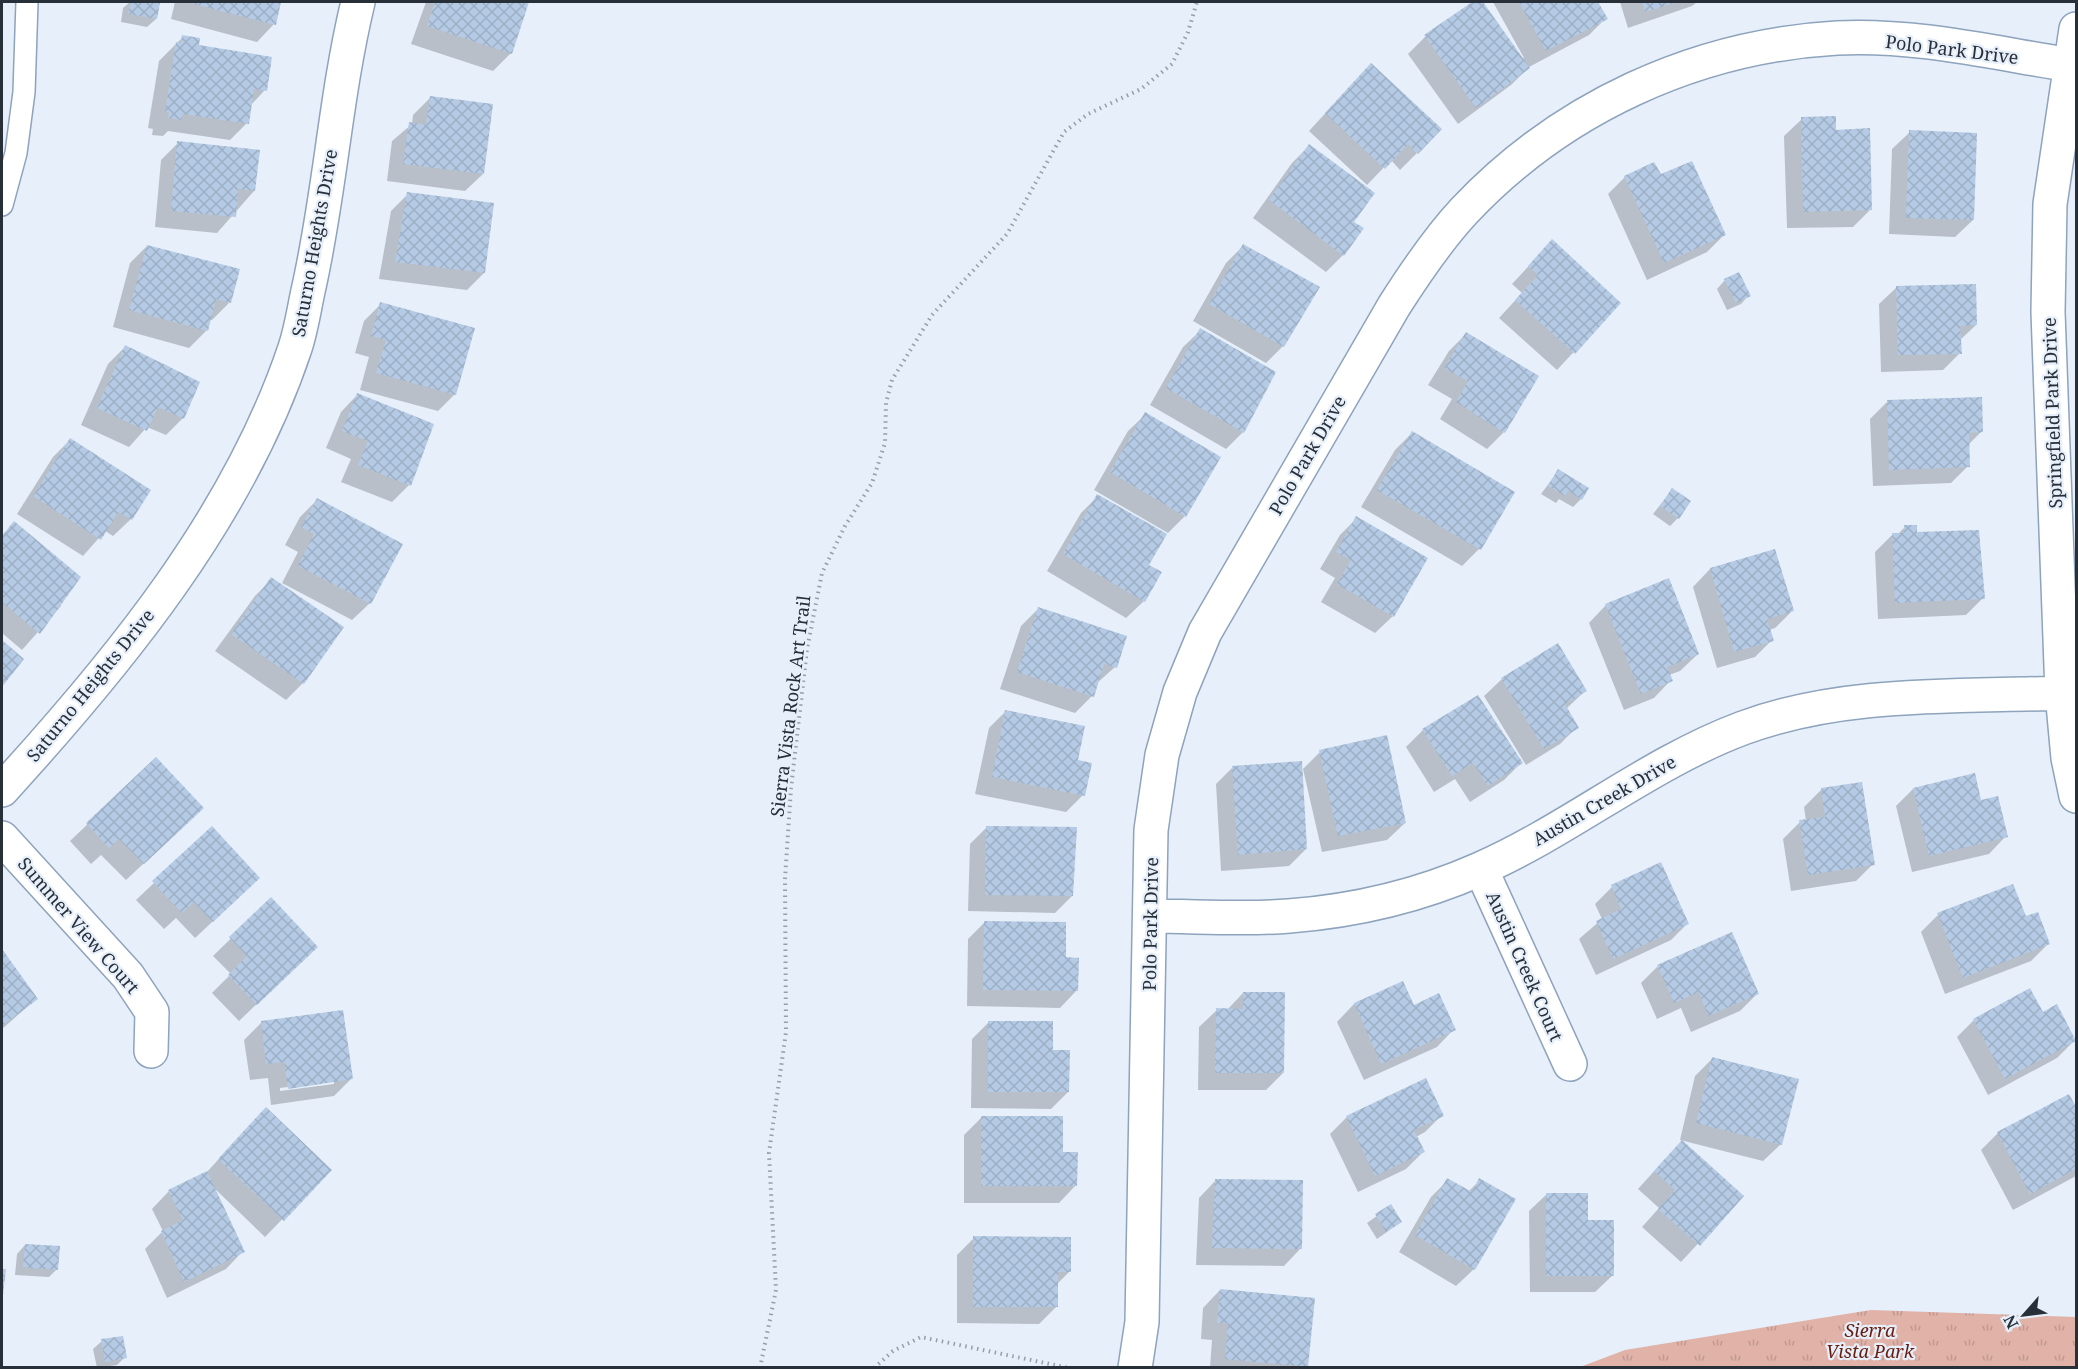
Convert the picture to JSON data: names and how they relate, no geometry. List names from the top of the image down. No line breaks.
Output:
{"streets":{"street":["Polo Park Drive","Saturno Heights Drive","Springfield Park Drive","Austin Creek Drive","Summer View Court","Austin Creek Court"],"path":["Sierra Vista Rock Art Trail"]},"crossings":[["Polo Park Drive","Springfield Park Drive"],["Polo Park Drive","Austin Creek Drive"],["Springfield Park Drive","Austin Creek Drive"],["Austin Creek Drive","Austin Creek Court"]],"parks":["Sierra Vista Park"],"north":"bottom left"}
